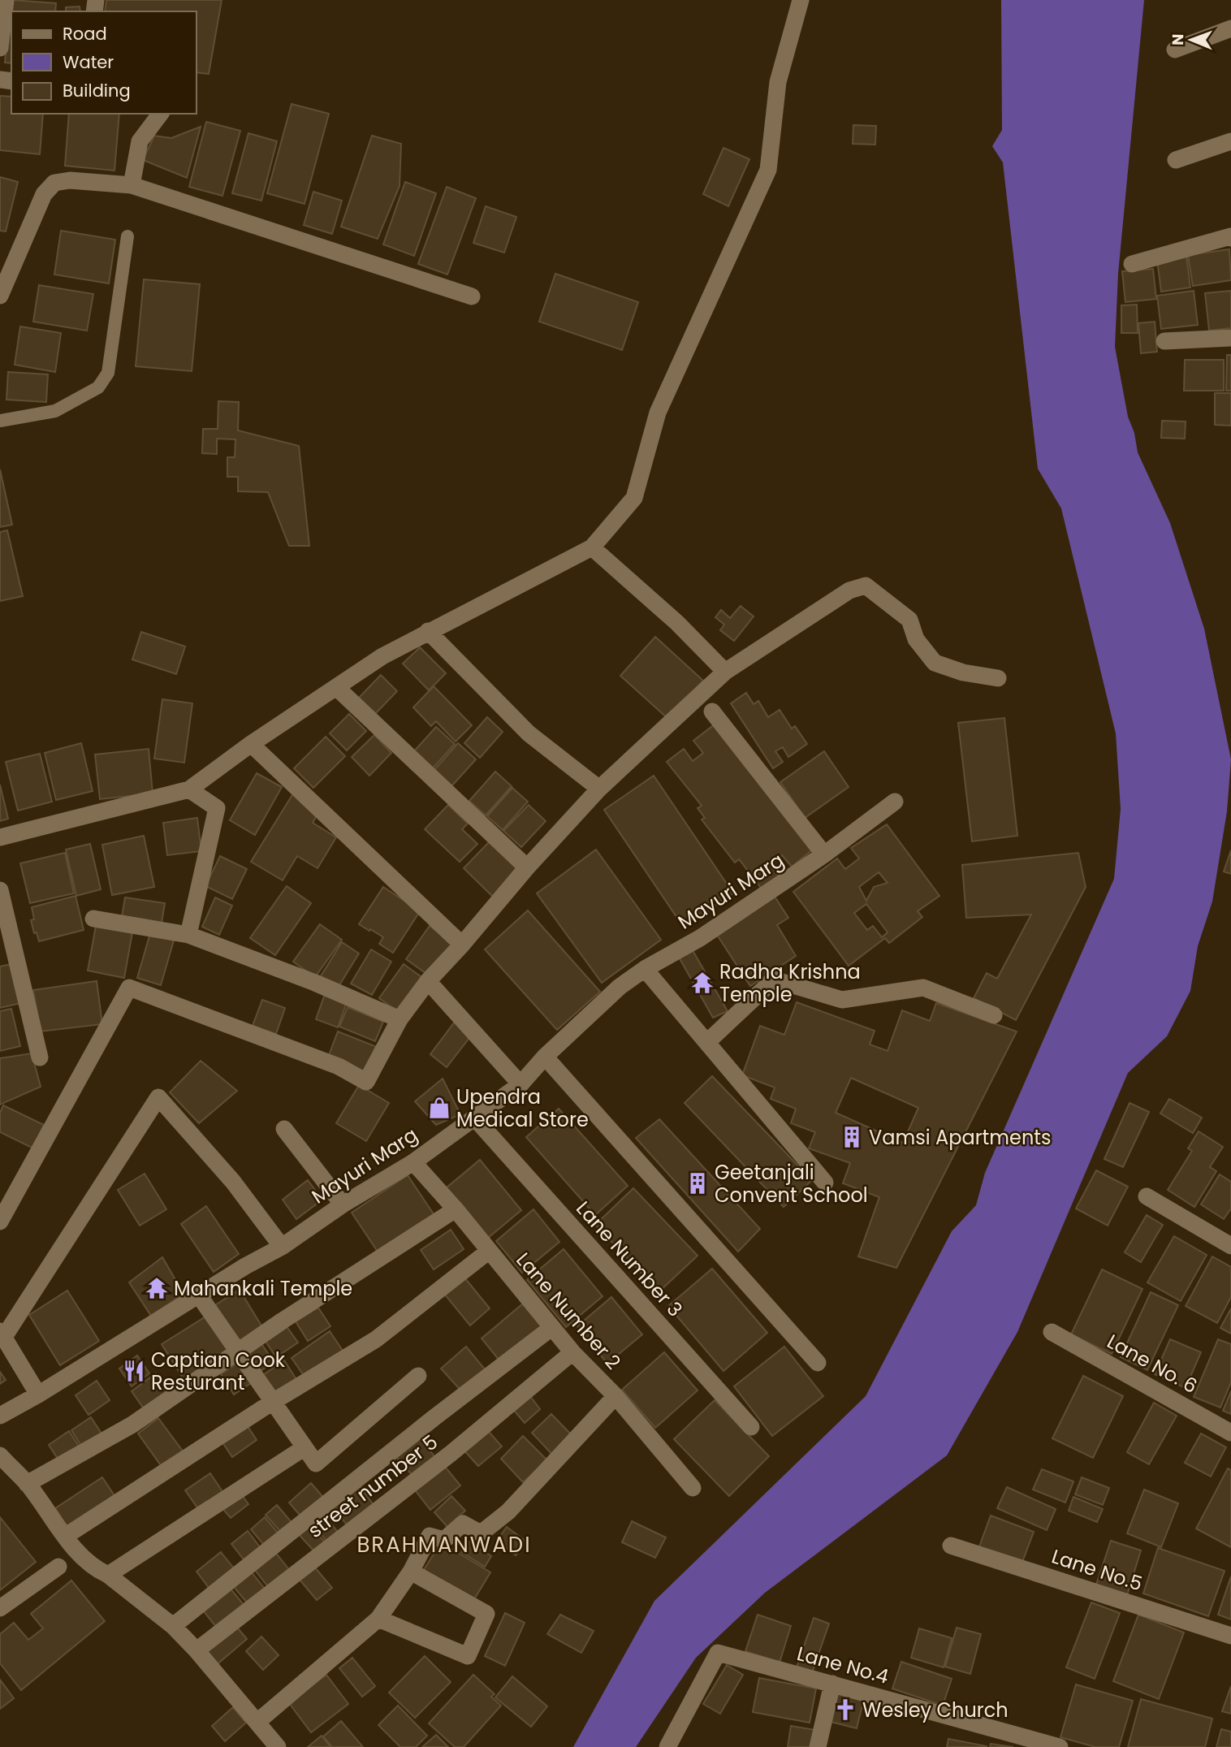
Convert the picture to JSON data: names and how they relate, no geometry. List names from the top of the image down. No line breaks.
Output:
{"streets":{"street":["Mayuri Marg","Lane Number 3","Lane Number 2","Lane No. 6","street number 5","Lane No.5","Lane No.4"]},"crossings":[["Mayuri Marg","Lane Number 3"],["Mayuri Marg","Lane Number 2"],["Lane Number 2","street number 5"]],"districts":["BRAHMANWADI"],"places":{"temple":["Radha Krishna Temple","Mahankali Temple"],"shop":["Upendra Medical Store"],"building":["Vamsi Apartments","Geetanjali Convent School"],"restaurant":["Captian Cook Resturant"],"church":["Wesley Church"]},"legend":["Road","Water","Building"],"north":"left"}
